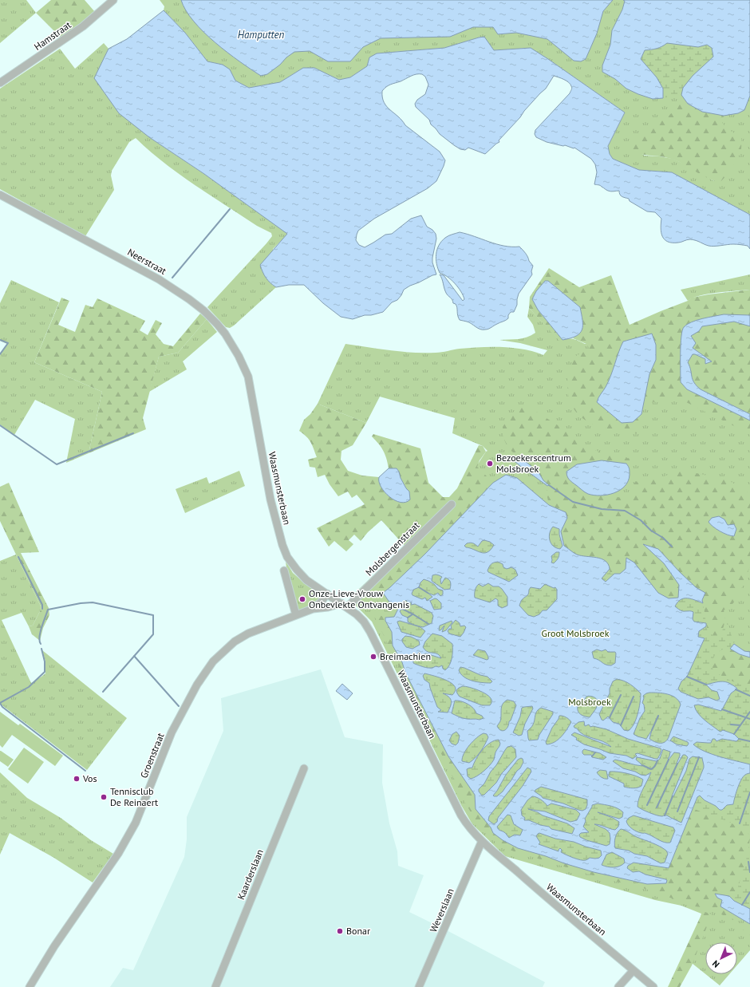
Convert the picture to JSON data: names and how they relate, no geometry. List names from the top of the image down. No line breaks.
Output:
{"streets":{"street":["Hamstraat","Neerstraat","Waasmunsterbaan","Molsbergenstraat","Groenstraat","Kaarderslaan","Weverslaan"]},"crossings":[["Neerstraat","Waasmunsterbaan"],["Waasmunsterbaan","Molsbergenstraat"],["Waasmunsterbaan","Groenstraat"],["Waasmunsterbaan","Weverslaan"],["Molsbergenstraat","Groenstraat"]],"water":["Hamputten"],"parks":["Groot Molsbroek","Molsbroek"],"places":["Bezoekerscentrum Molsbroek","Onze-Lieve-Vrouw Onbevlekte Ontvangenis","Breimachien","Vos","Tennisclub De Reinaert","Bonar"],"north":"bottom left"}
